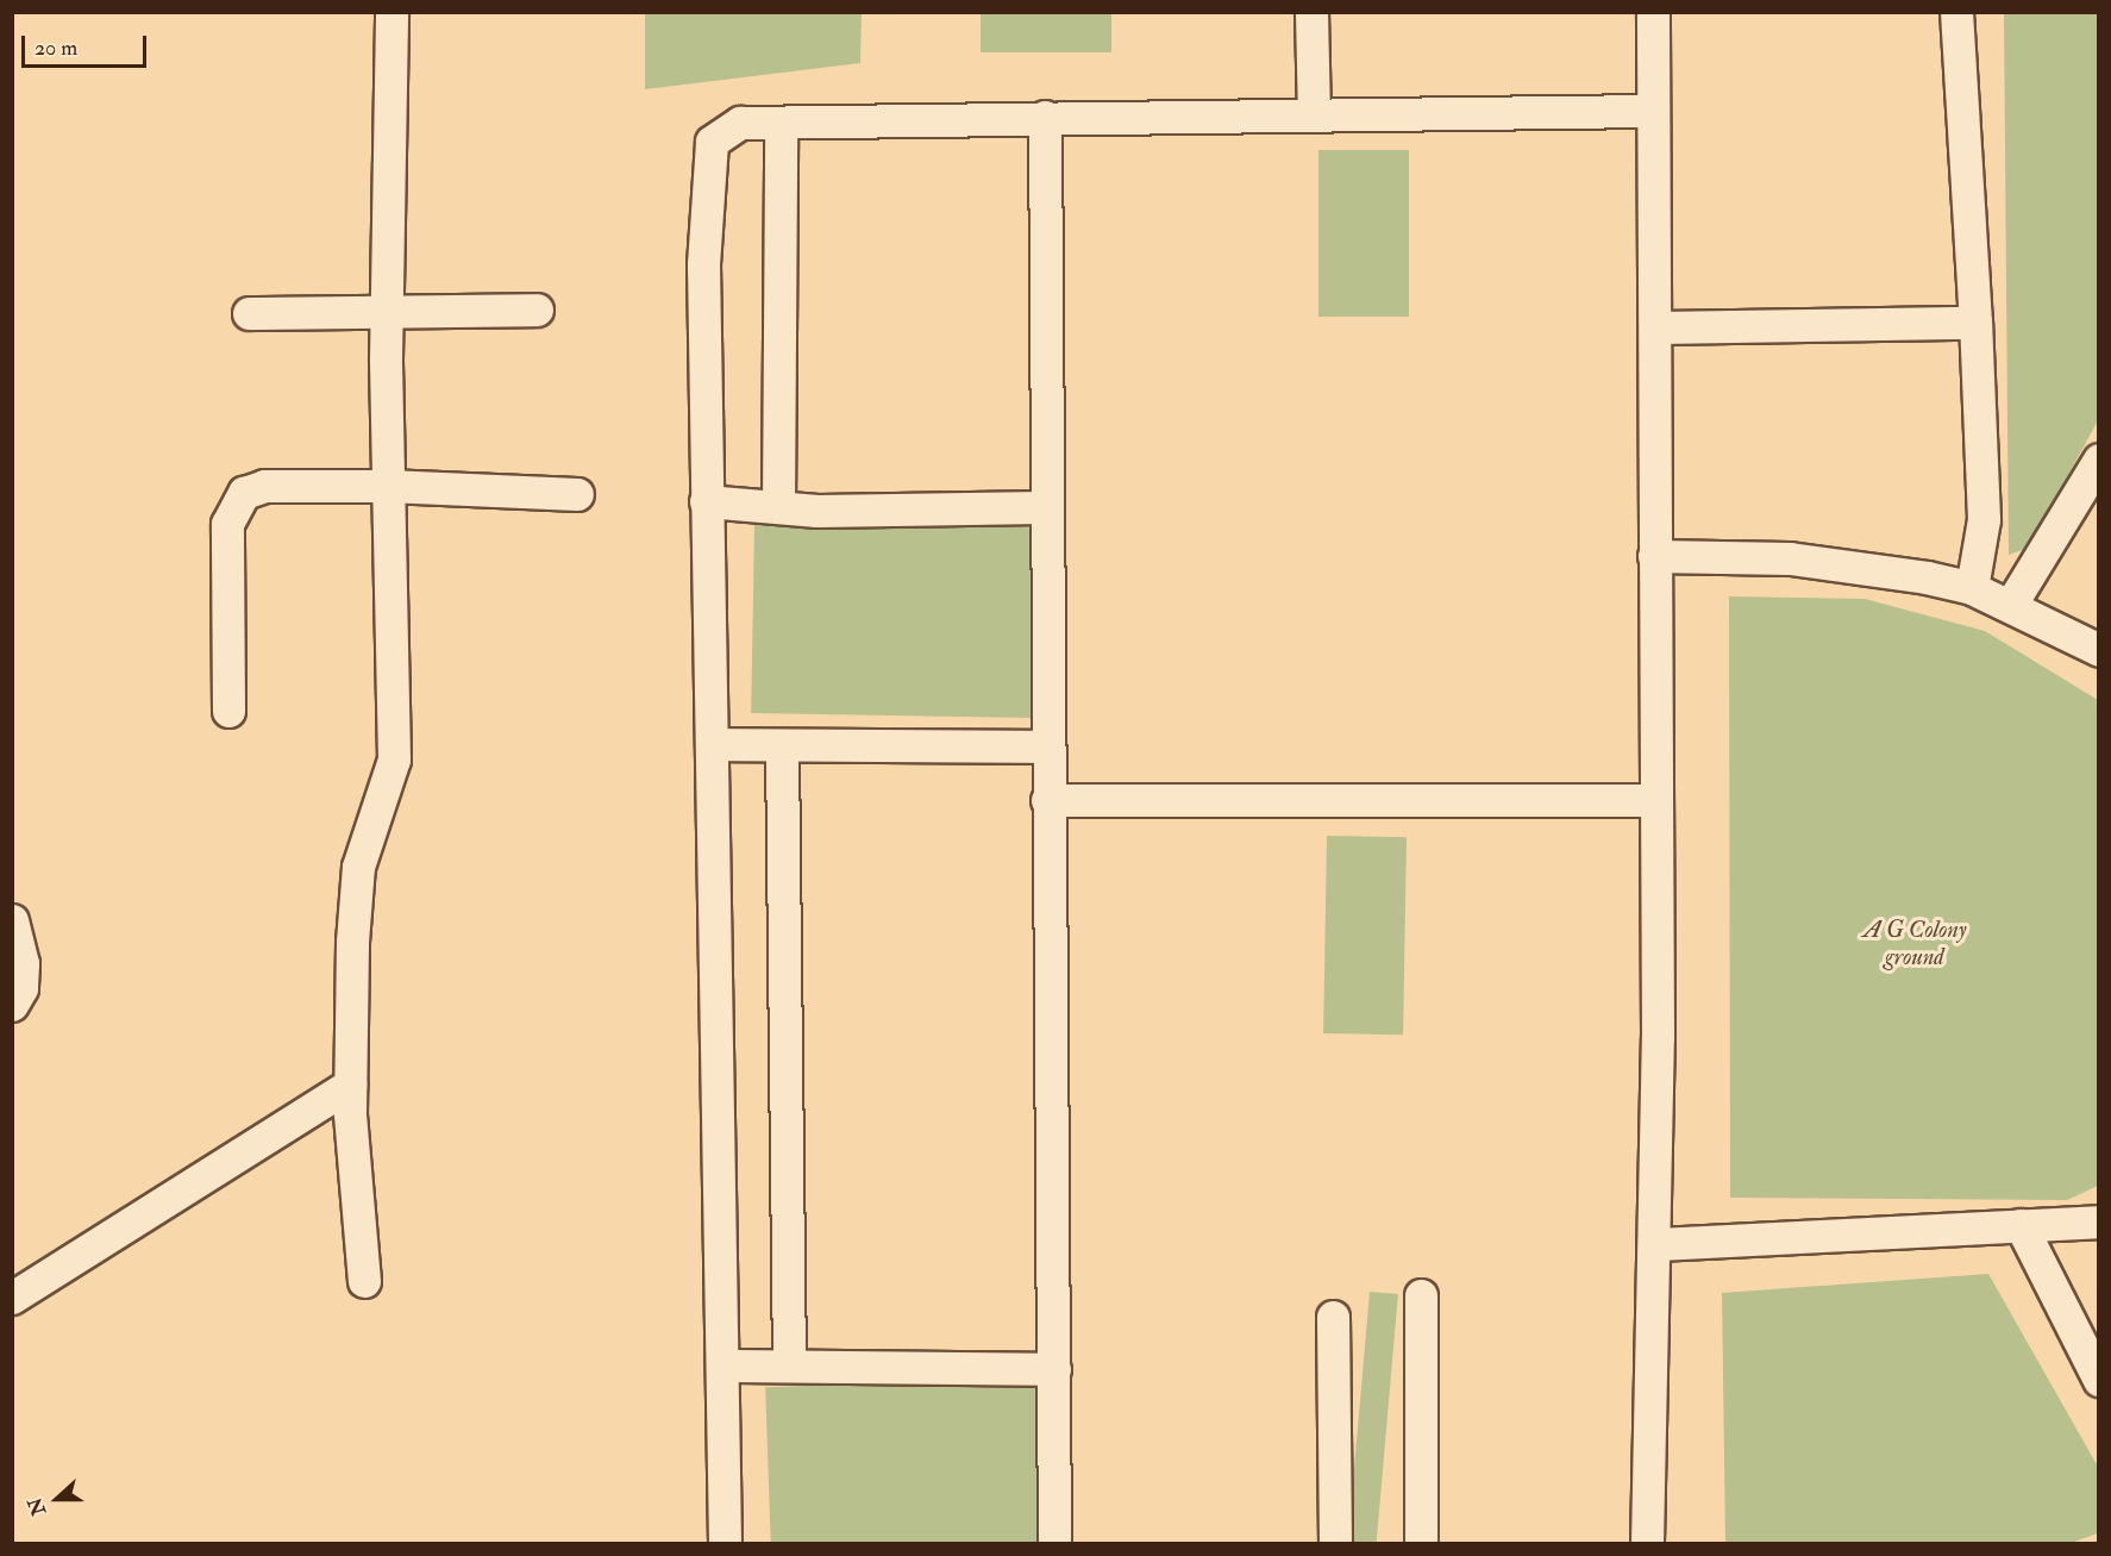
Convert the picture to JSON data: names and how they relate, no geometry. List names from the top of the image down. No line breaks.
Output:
{"parks":["A G Colony ground"],"scale_bar":"20 m","north":"left"}
